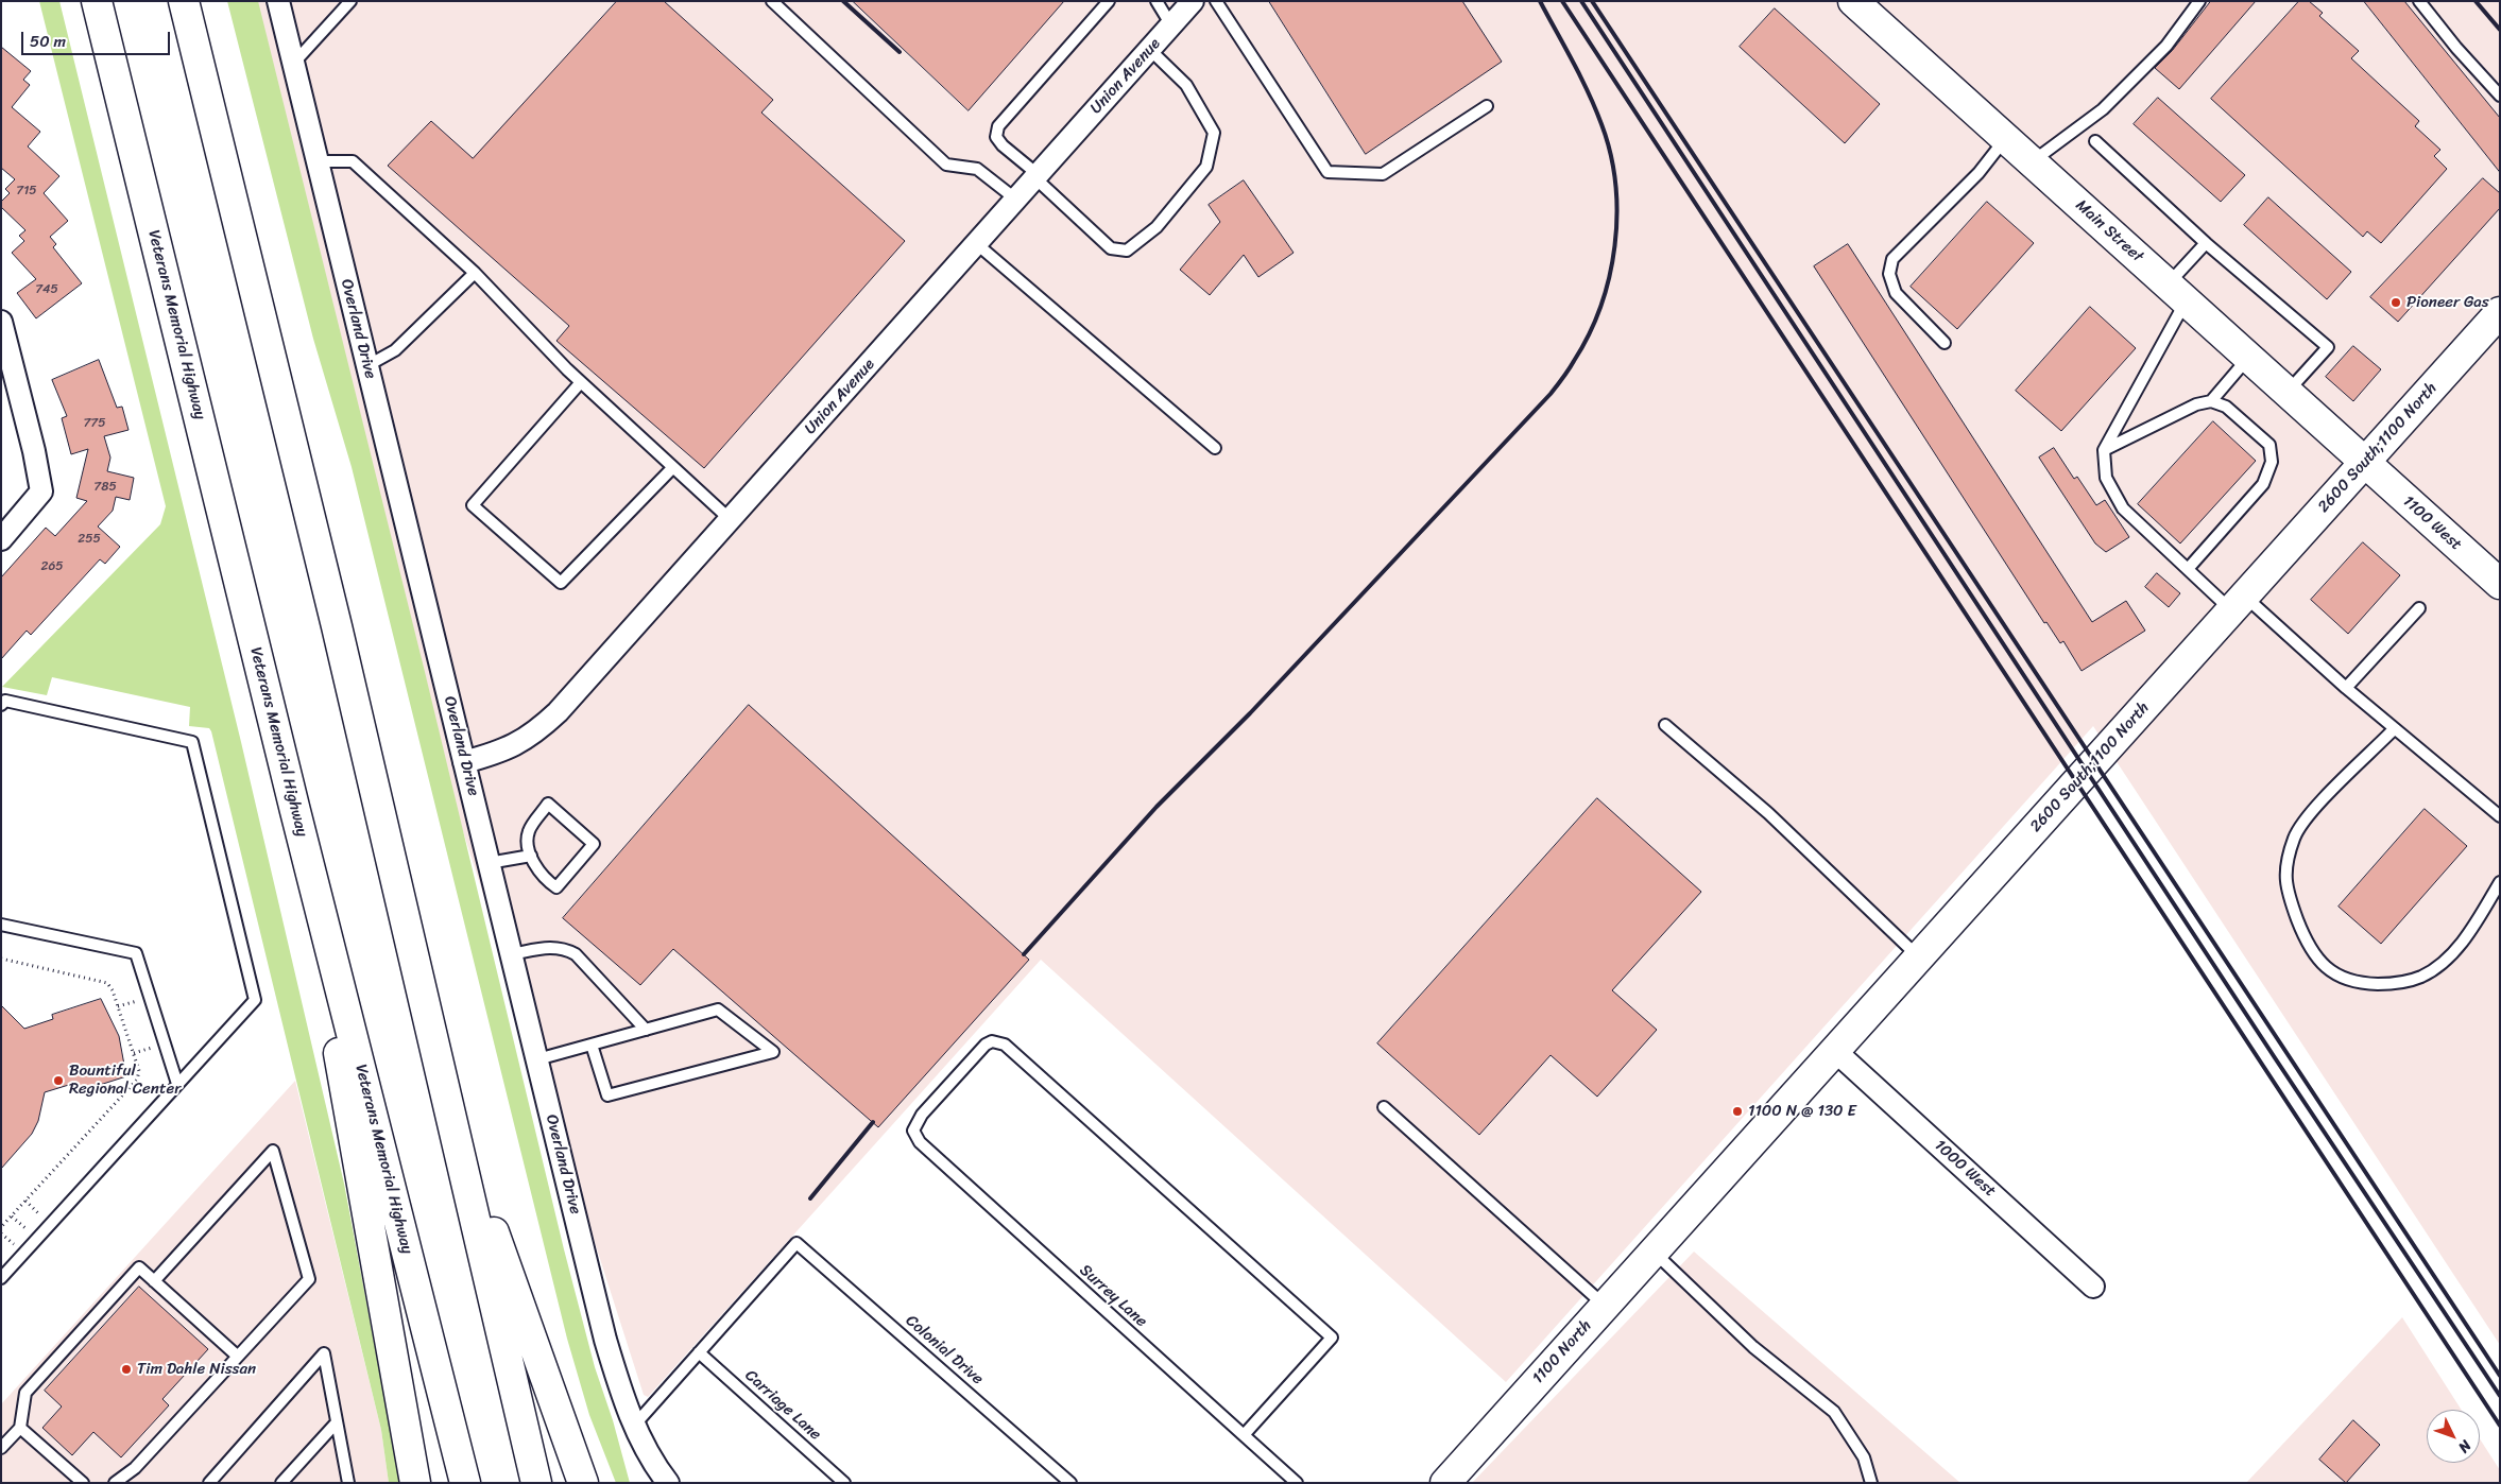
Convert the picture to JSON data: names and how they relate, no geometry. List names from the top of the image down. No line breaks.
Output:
{"streets":{"main road":["Main Street","Veterans Memorial Highway","2600 South;1100 North","1100 West","1100 North"],"street":["Union Avenue","Overland Drive","1000 West"],"lane":["Surrey Lane","Colonial Drive","Carriage Lane"]},"crossings":[["Union Avenue","Overland Drive"],["Main Street","2600 South;1100 North"],["Main Street","1100 West"],["2600 South;1100 North","1100 West"],["2600 South;1100 North","1000 West"],["2600 South;1100 North","1100 North"],["Colonial Drive","Carriage Lane"]],"places":["Pioneer Gas","Bountiful Regional Center","1100 N @ 130 E","Tim Dahle Nissan"],"house_numbers":["715","745","775","785","255","265"],"scale_bar":"50 m","north":"bottom right"}
